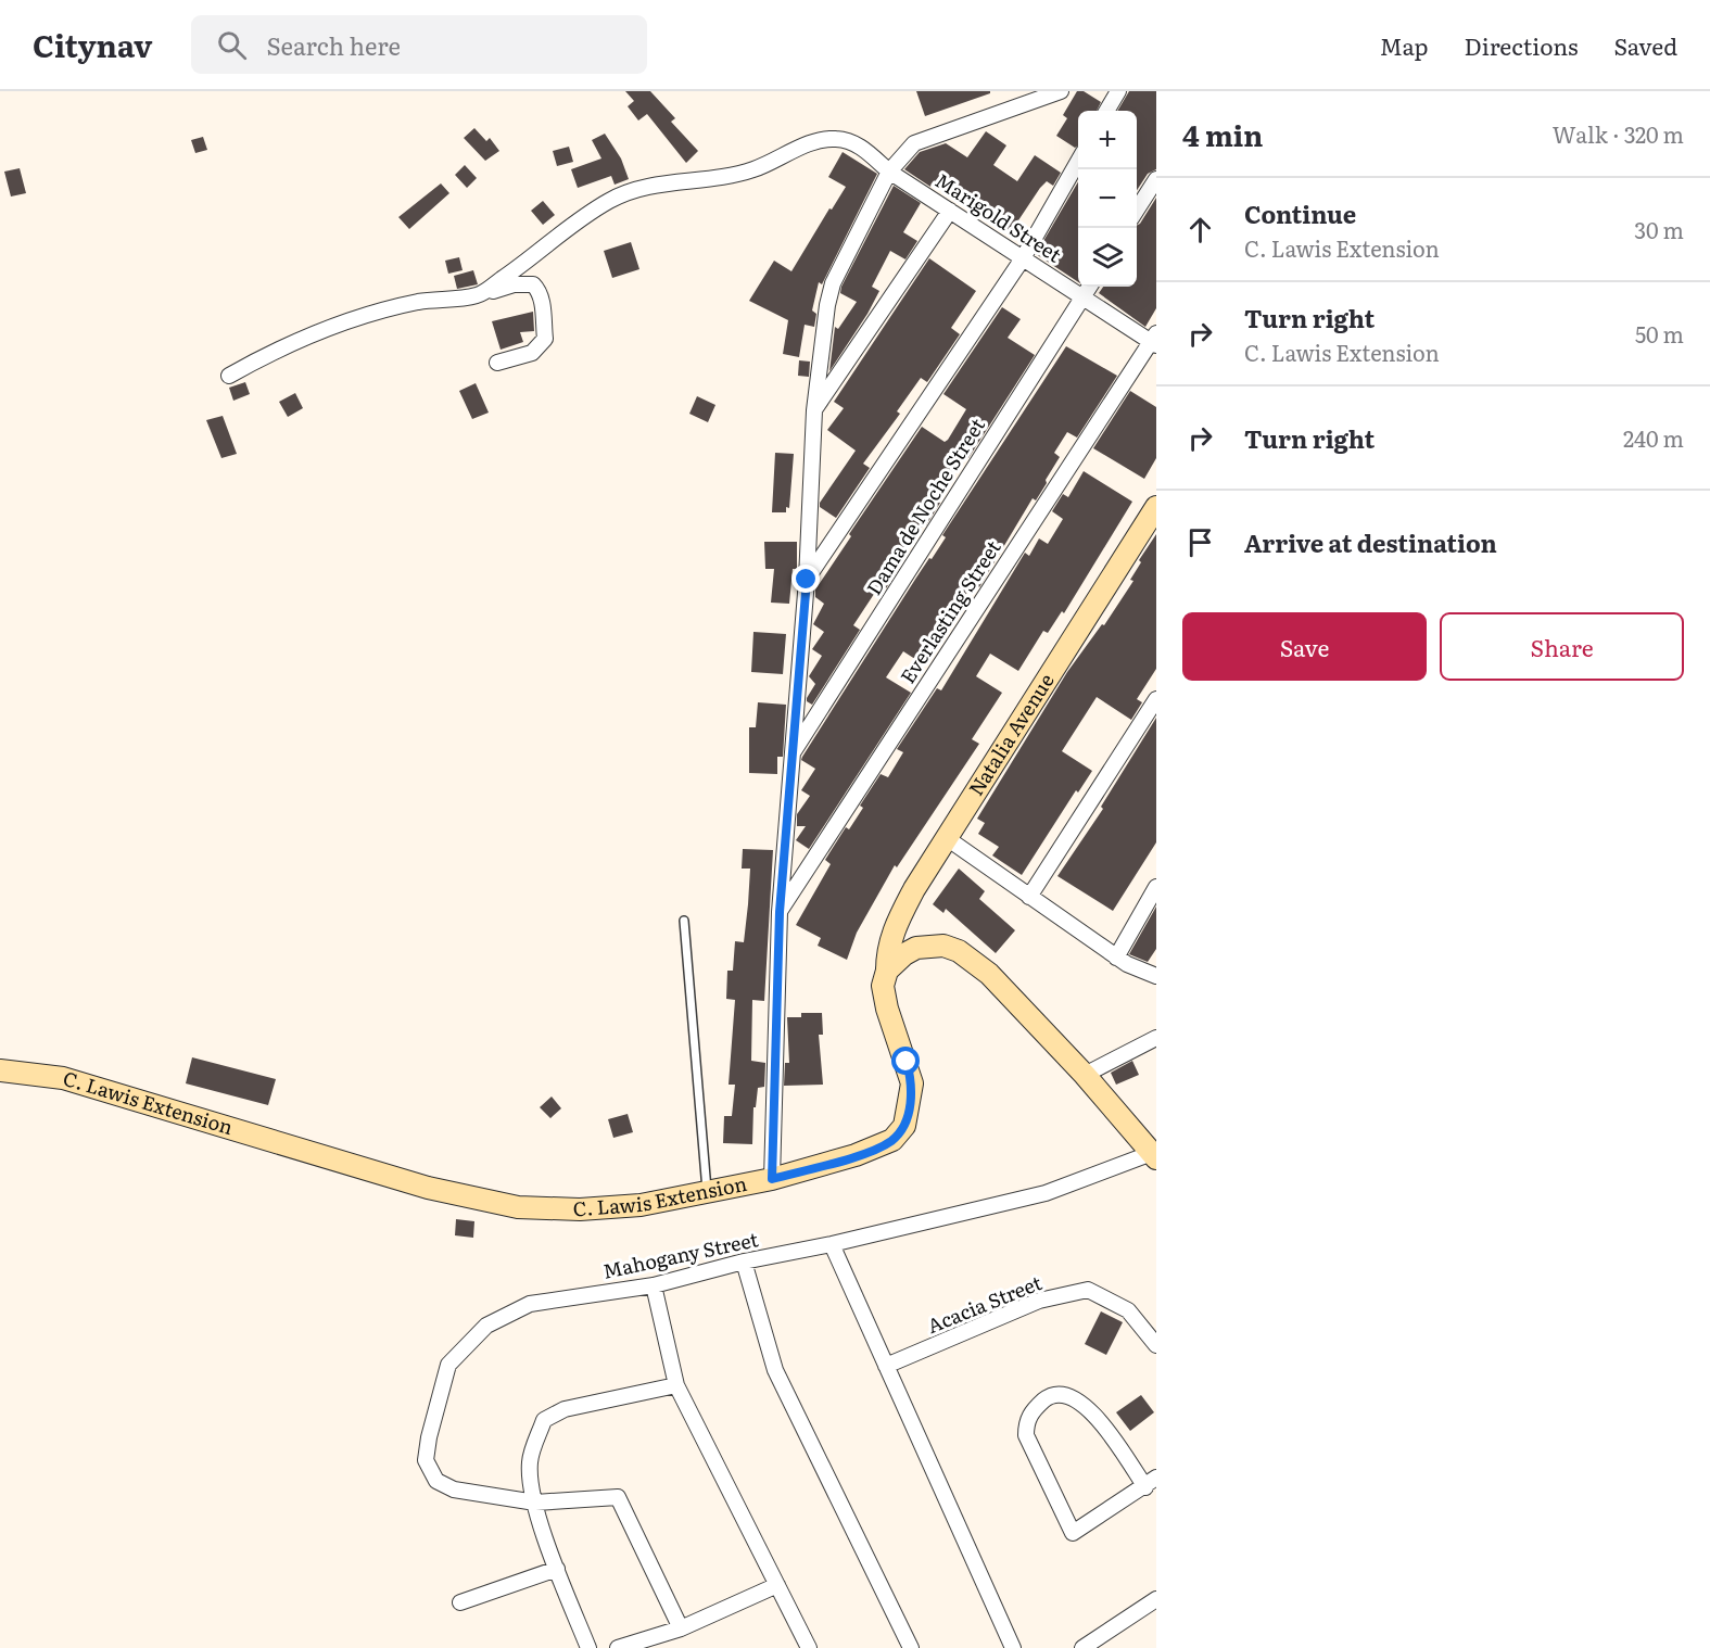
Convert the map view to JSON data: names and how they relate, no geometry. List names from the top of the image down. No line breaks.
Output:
{"streets":{"street":["Marigold Street","Dama de Noche Street","Everlasting Street","Natalia Avenue","C. Lawis Extension","Mahogany Street","Acacia Street"]},"crossings":[["Marigold Street","Dama de Noche Street"],["Marigold Street","Everlasting Street"],["Natalia Avenue","C. Lawis Extension"]],"page":{"header":"Citynav","search":"Search here","nav":["Map","Directions","Saved"],"heading":["4 min","Walk · 320 m"],"map_buttons":["+","−"],"list":[["Continue","C. Lawis Extension","30 m"],["Turn right","C. Lawis Extension","50 m"],["Turn right","240 m"],"Arrive at destination"],"buttons":["Save","Share"]}}
